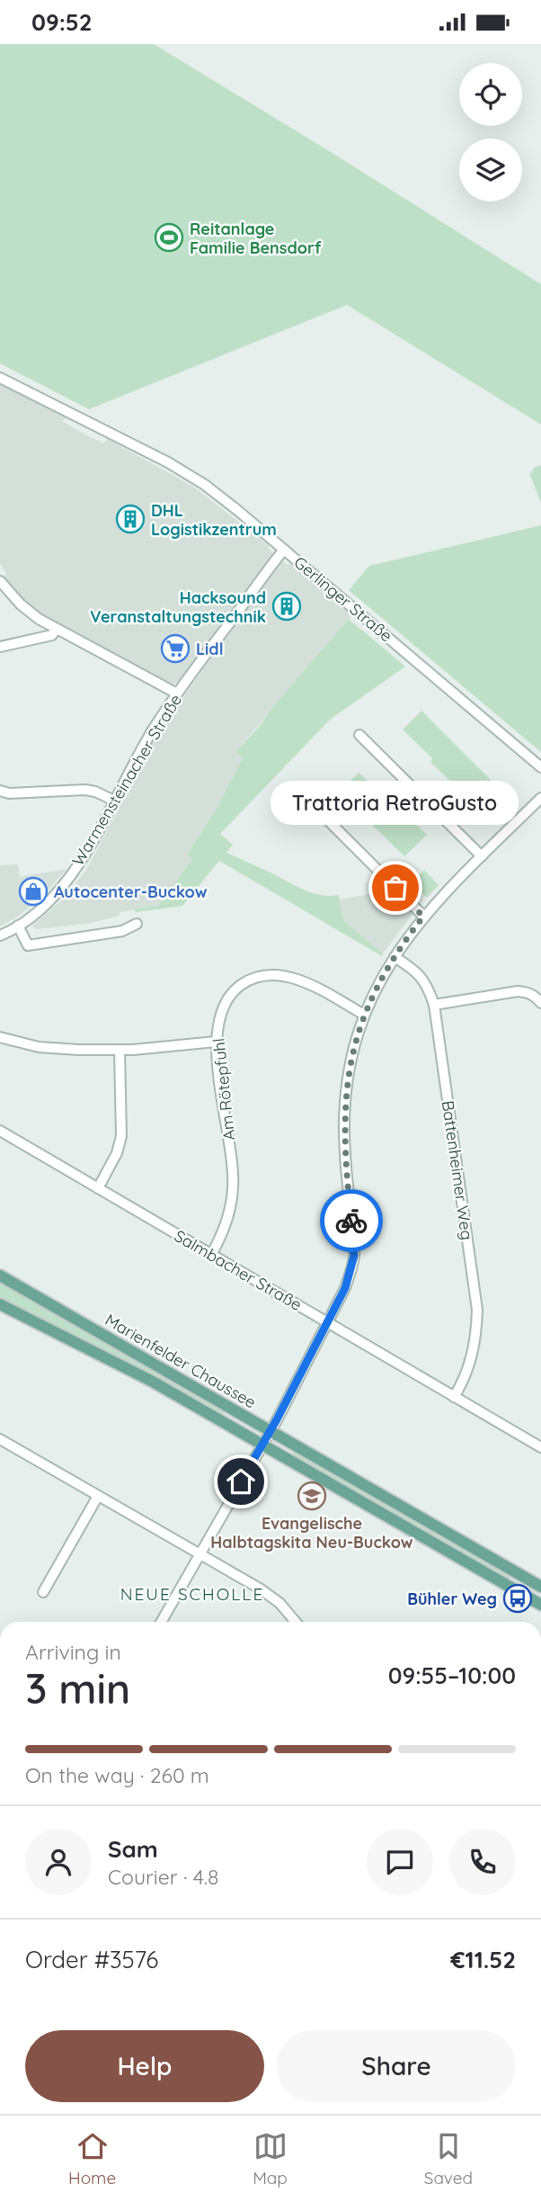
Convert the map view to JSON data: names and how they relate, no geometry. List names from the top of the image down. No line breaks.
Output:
{"streets":{"main road":["Marienfelder Chaussee"],"street":["Gerlinger Straße","Warmensteinacher Straße","Am Rötepfuhl","Battenheimer Weg","Salmbacher Straße"]},"crossings":[["Gerlinger Straße","Warmensteinacher Straße"],["Am Rötepfuhl","Salmbacher Straße"],["Battenheimer Weg","Salmbacher Straße"]],"districts":["NEUE SCHOLLE"],"places":{"sports":["Reitanlage Familie Bensdorf"],"building":["DHL Logistikzentrum","Hacksound Veranstaltungstechnik"],"supermarket":["Lidl"],"other":["Trattoria RetroGusto"],"shop":["Autocenter-Buckow"],"school or university":["Evangelische Halbtagskita Neu-Buckow"],"bus stop":["Bühler Weg"]},"page":{"status":"09:52","bubble":"Trattoria RetroGusto","heading":["3 min","Arriving in","09:55–10:00"],"panel":["Sam","Courier · 4.8","Order #3576","€11.52"],"bar":"On the way · 260 m","buttons":["Help","Share"],"tabs":["Home","Map","Saved"]}}
